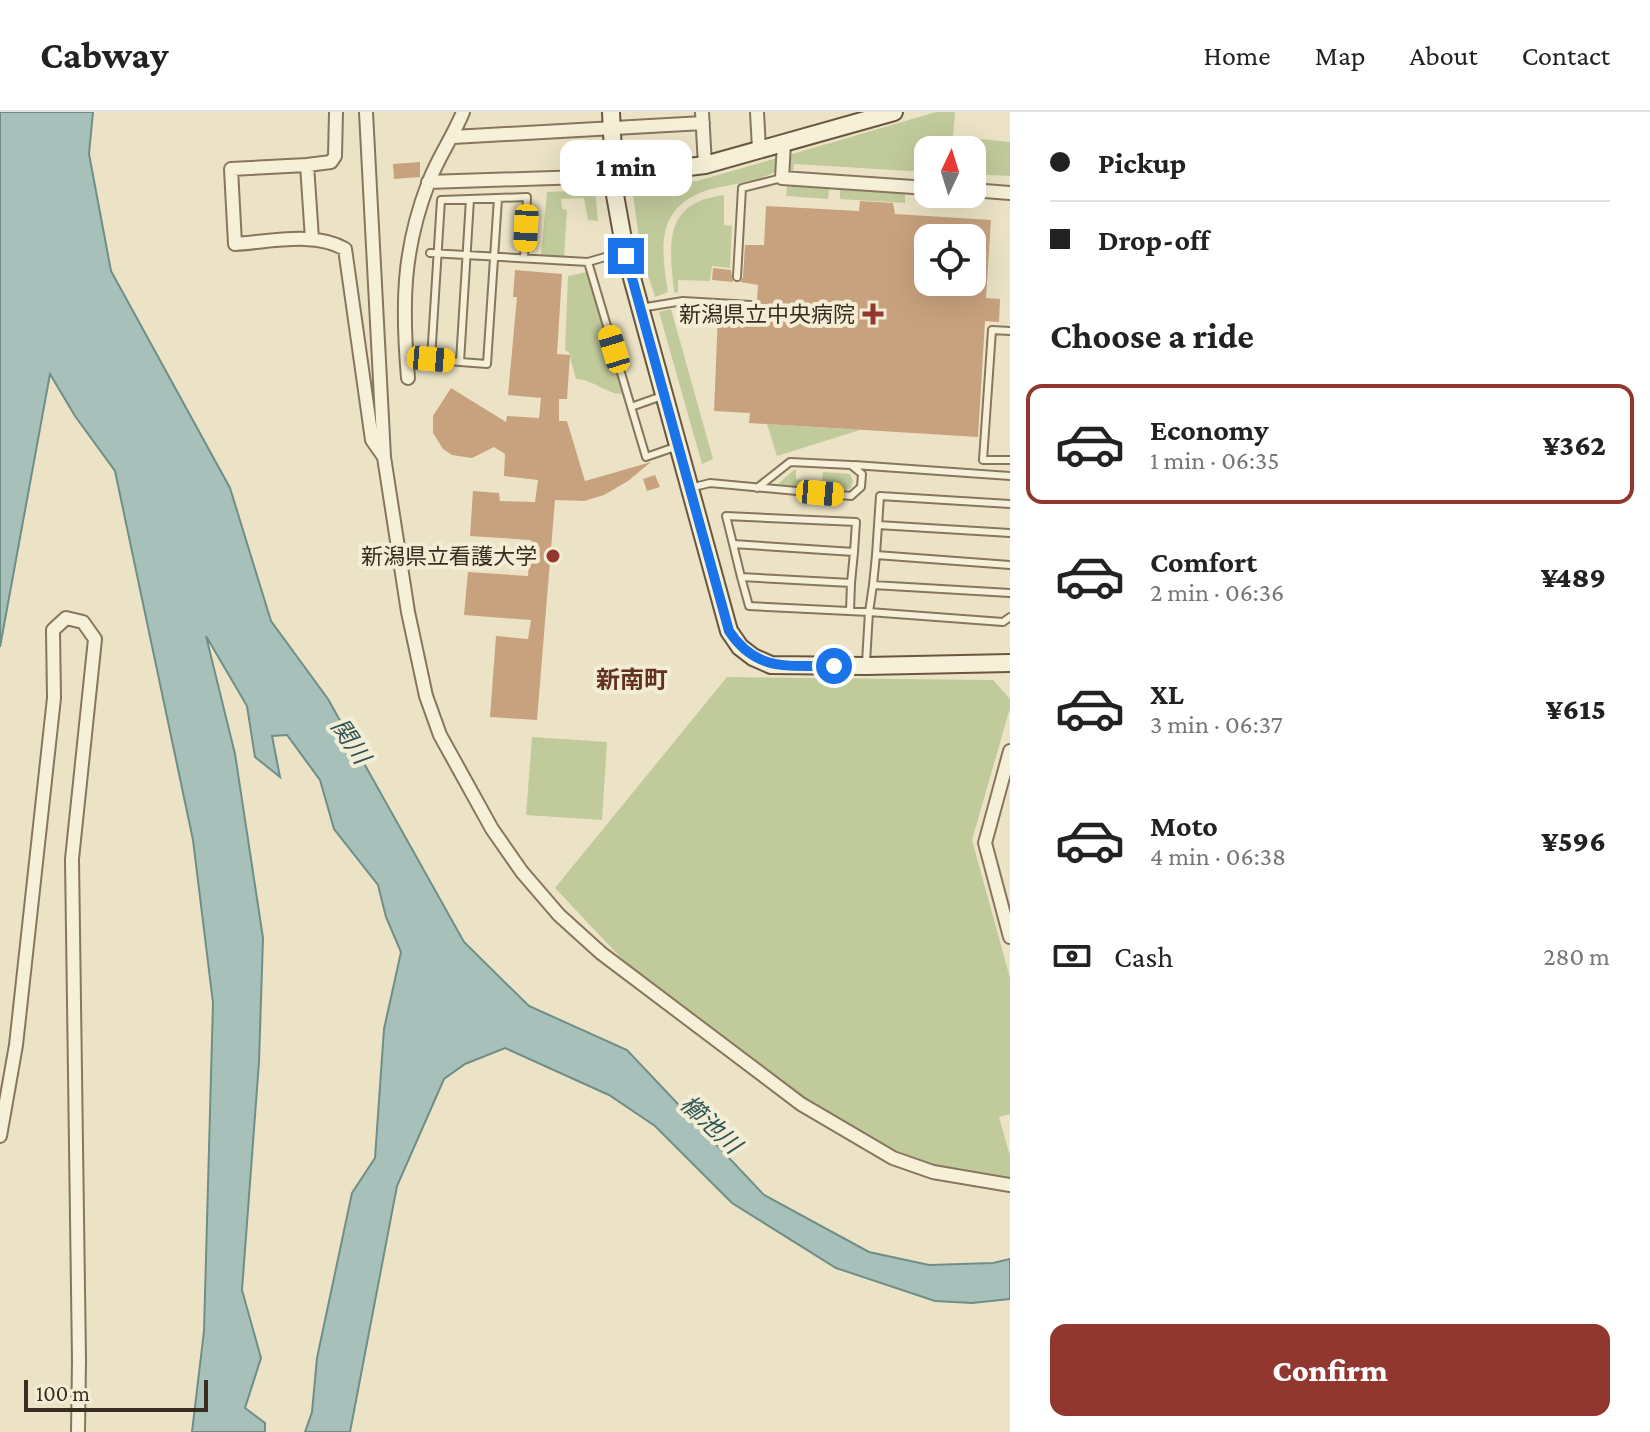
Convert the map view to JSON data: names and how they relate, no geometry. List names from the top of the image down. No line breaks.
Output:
{"districts":["新南町"],"water":["関川","櫛池川"],"places":{"health":["新潟県立中央病院"],"other":["新潟県立看護大学"]},"scale_bar":"100 m","north":"top","page":{"header":"Cabway","nav":["Home","Map","About","Contact"],"banner":["Pickup","Drop-off"],"bubble":"1 min","heading":"Choose a ride","list":[{"name":"Economy","note":"1 min · 06:35","value":"¥362"},{"name":"Comfort","note":"2 min · 06:36","value":"¥489"},{"name":"XL","note":"3 min · 06:37","value":"¥615"},{"name":"Moto","note":"4 min · 06:38","value":"¥596"}],"pay":["Cash","280 m"],"buttons":"Confirm","scale":"100 m"}}
